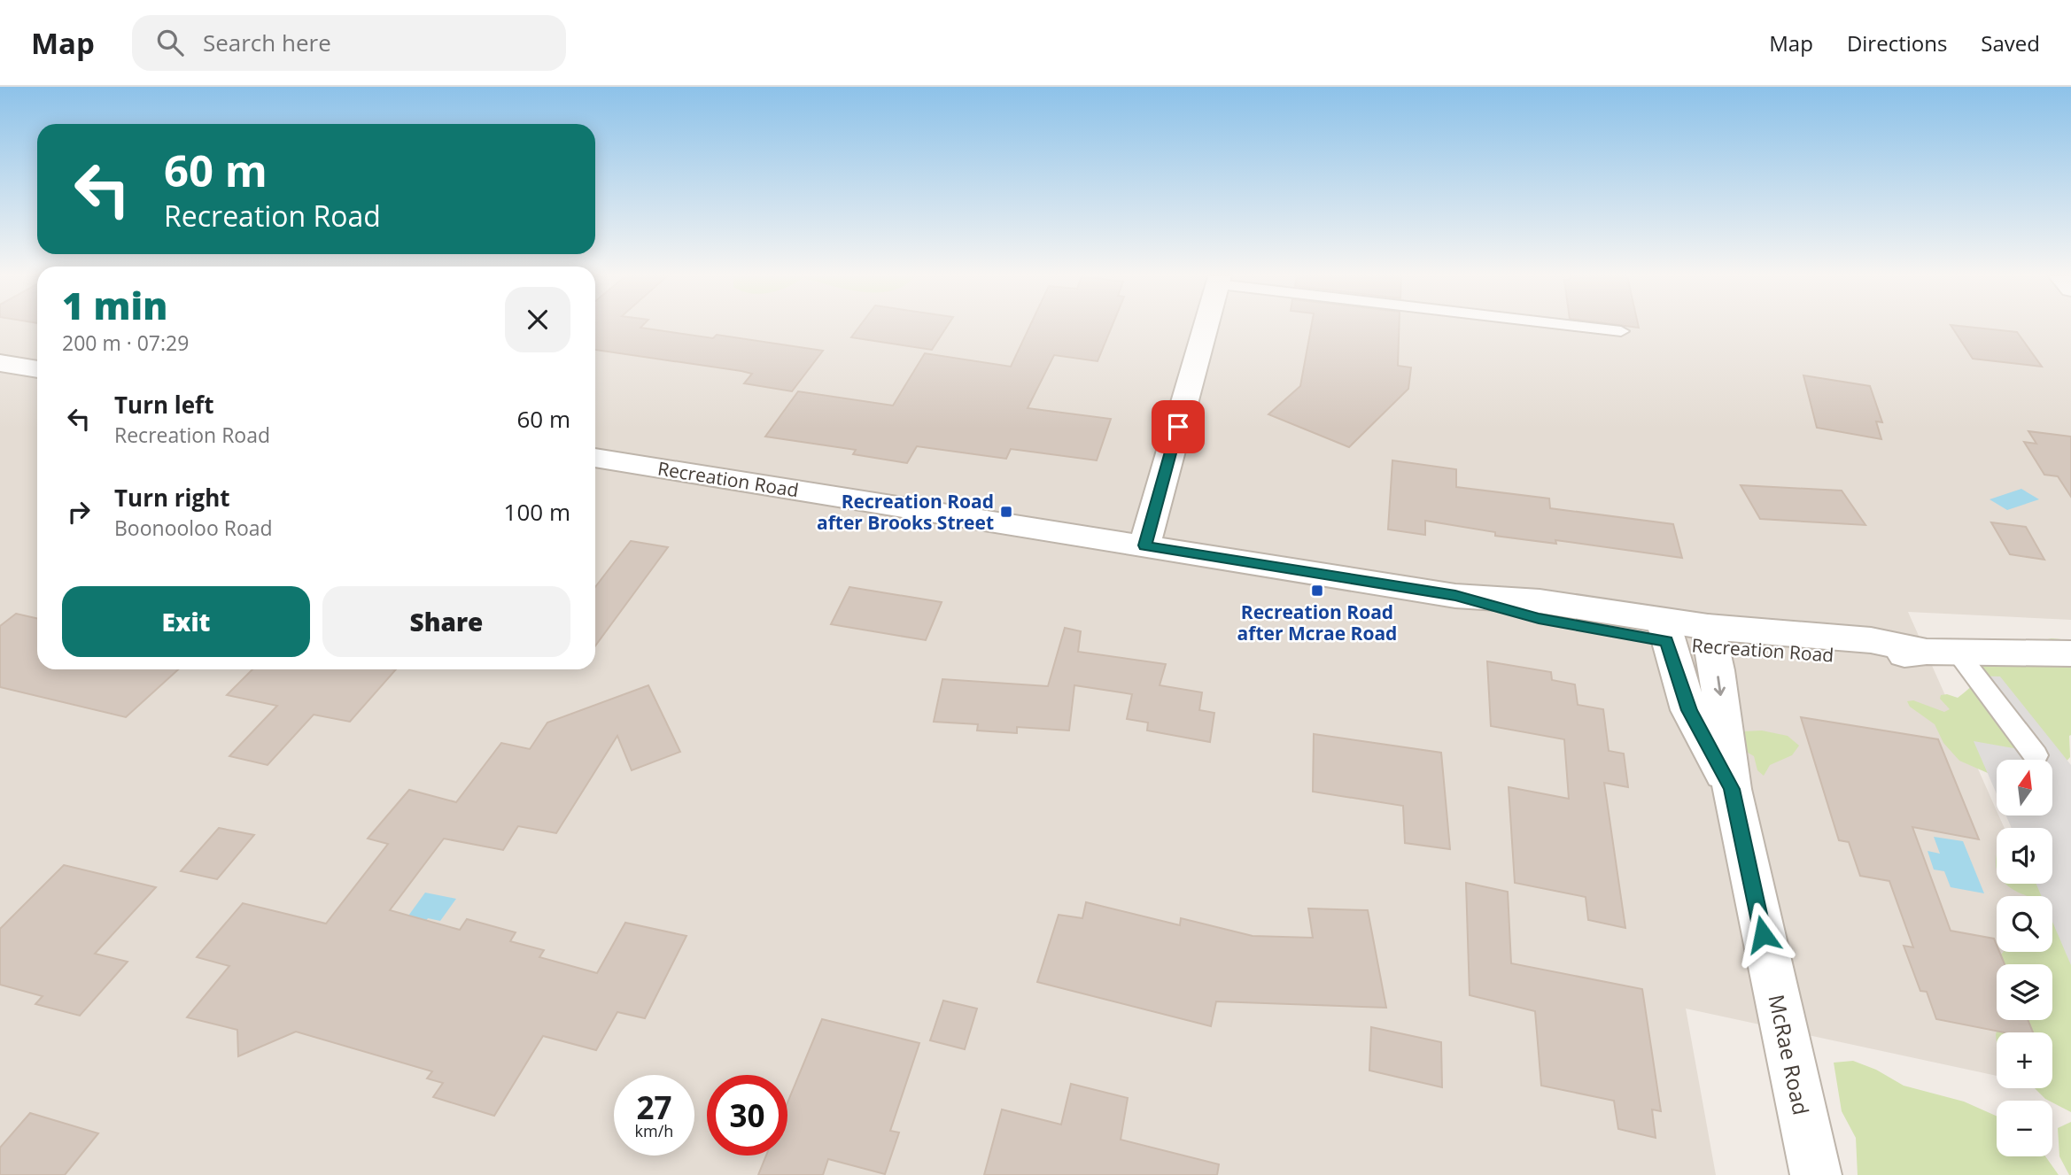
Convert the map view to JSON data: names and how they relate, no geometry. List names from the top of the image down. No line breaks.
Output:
{"streets":{"street":["Recreation Road","McRae Road"]},"crossings":[["Recreation Road","McRae Road"]],"places":{"transit":["Recreation Road after Brooks Street","Recreation Road after Mcrae Road"]},"north":"top","page":{"header":"Map","search":"Search here","nav":["Map","Directions","Saved"],"turn":["60 m","Recreation Road"],"heading":["1 min","200 m · 07:29"],"list":[{"name":"Turn left","note":"Recreation Road","value":"60 m"},{"name":"Turn right","note":"Boonooloo Road","value":"100 m"}],"buttons":["Exit","Share"],"map_buttons":["+","−"],"speed":"27 km/h","limit":"30"}}
